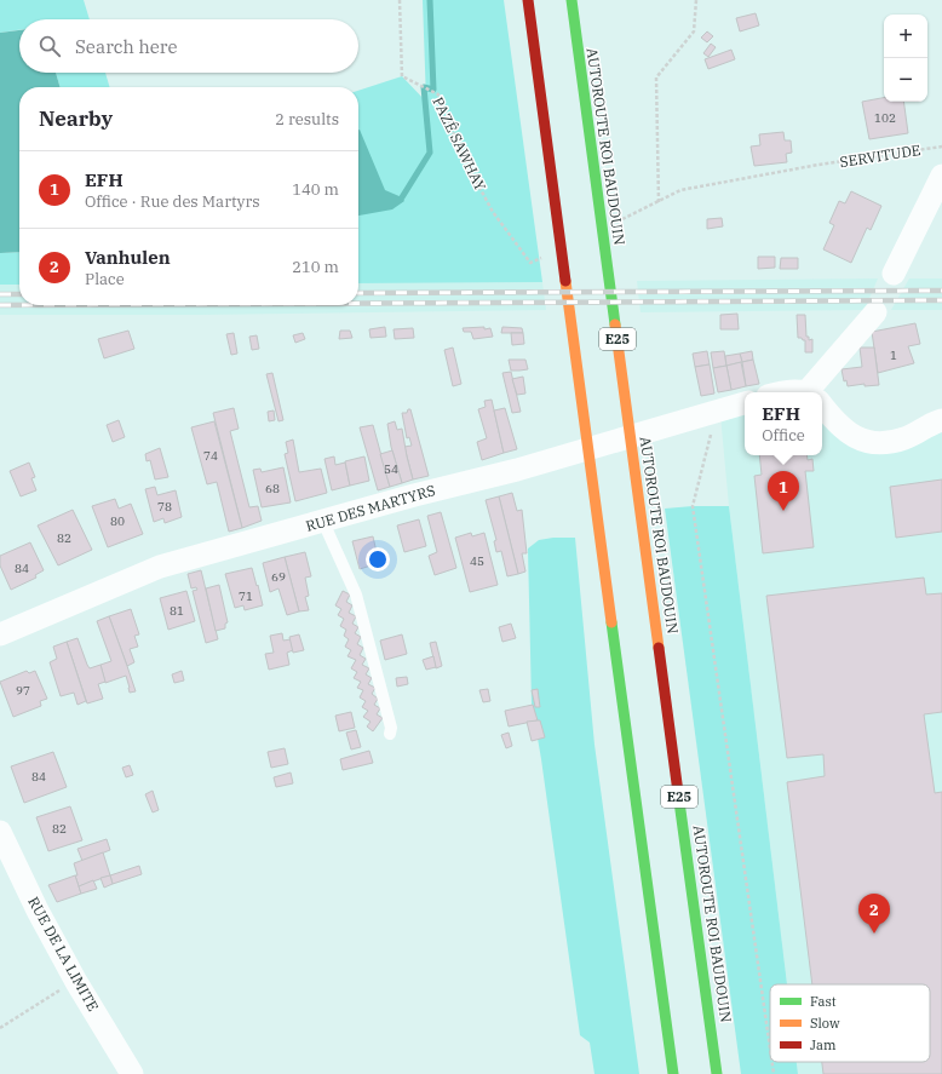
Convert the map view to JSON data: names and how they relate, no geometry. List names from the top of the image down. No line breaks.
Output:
{"streets":{"highway":["AUTOROUTE ROI BAUDOUIN","E25"],"street":["RUE DES MARTYRS","RUE DE LA LIMITE"],"path":["PAZÊ SAWHAY","SERVITUDE"]},"house_numbers":["102","1","74","54","68","78","80","82","45","84","69","71","81","97","84","82"],"legend":["Fast","Slow","Jam"],"page":{"map_buttons":["+","−"],"search":"Search here","heading":["Nearby","2 results"],"list":[{"mark":"1","name":"EFH","note":"Office · Rue des Martyrs","value":"140 m"},{"mark":"2","name":"Vanhulen","note":"Place","value":"210 m"}],"popup":["EFH","Office"],"pins":["1","2"]}}
